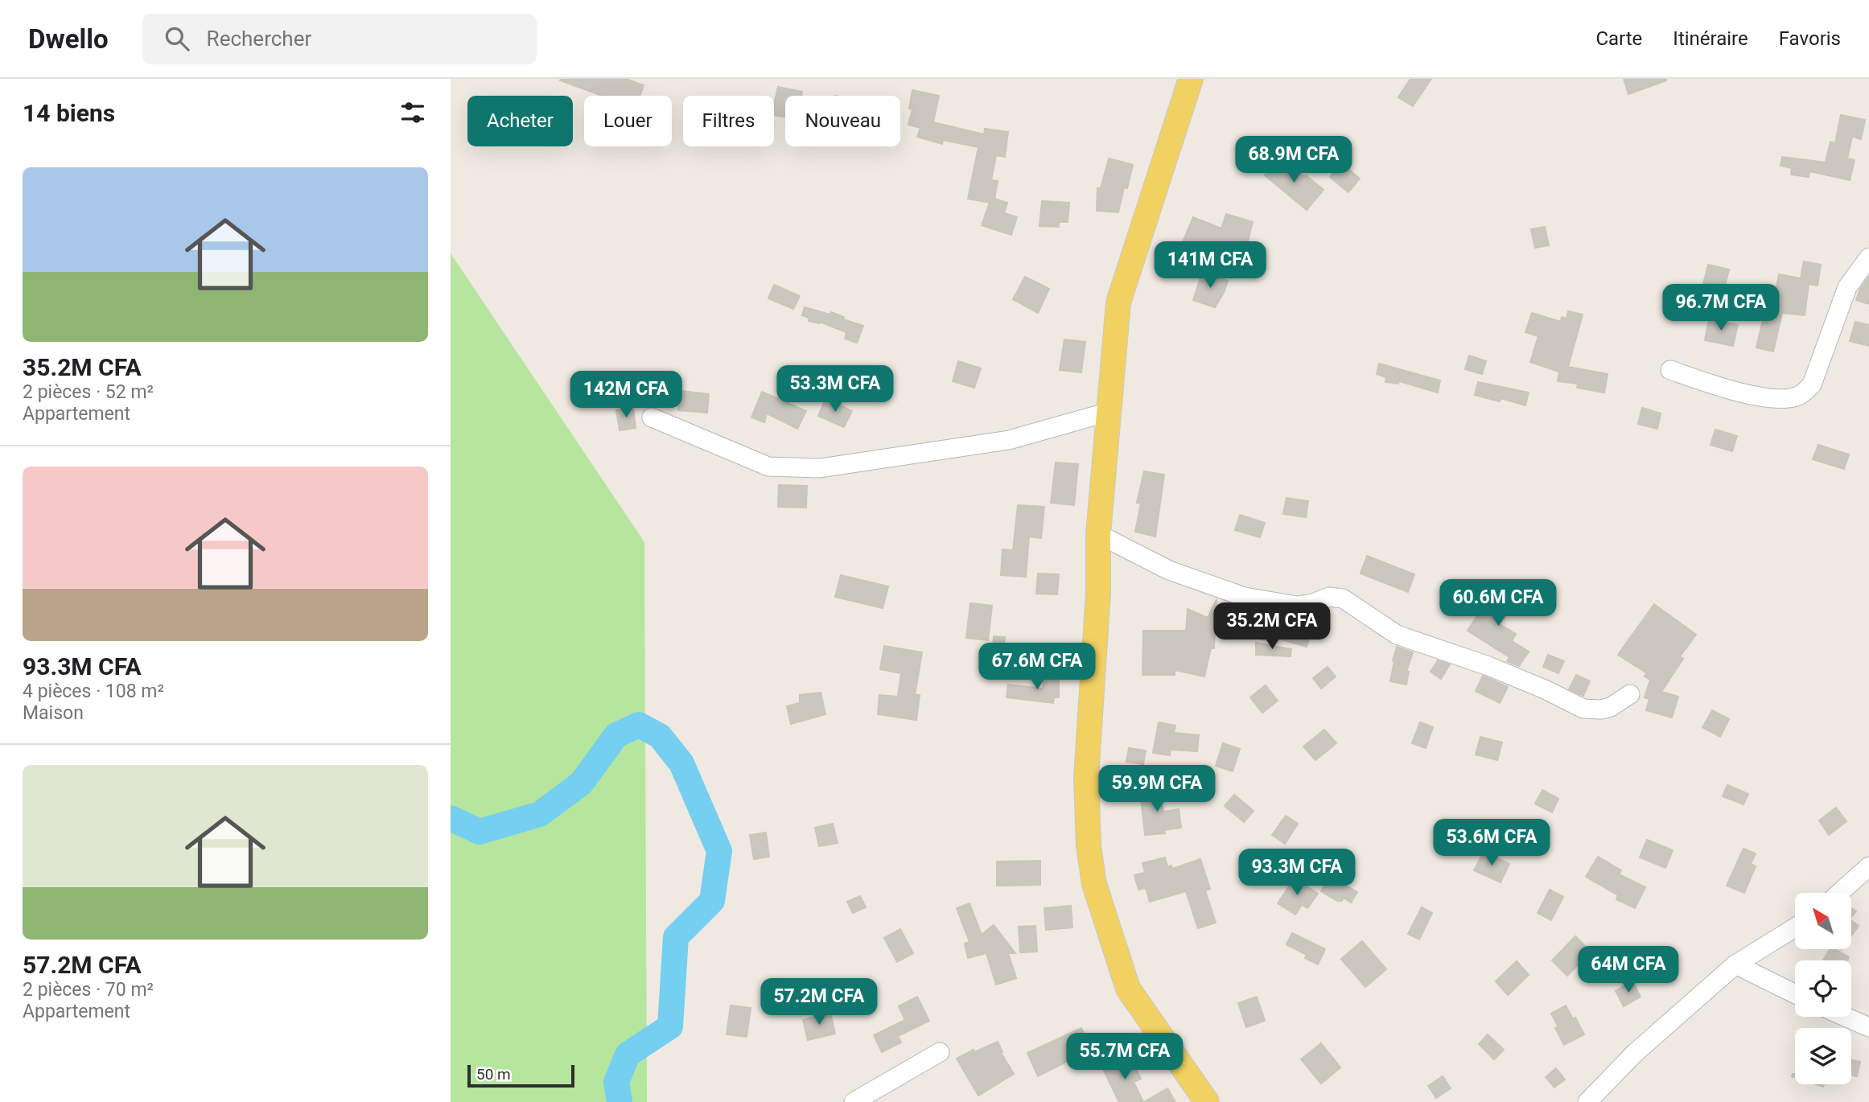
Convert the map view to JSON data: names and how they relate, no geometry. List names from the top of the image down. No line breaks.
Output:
{"scale_bar":"50 m","north":"top left","page":{"header":"Dwello","search":"Rechercher","nav":["Carte","Itinéraire","Favoris"],"heading":"14 biens","chip":["Acheter","Louer","Filtres","Nouveau"],"price":["68.9M CFA","141M CFA","96.7M CFA","53.3M CFA","142M CFA","60.6M CFA","35.2M CFA","67.6M CFA","59.9M CFA","53.6M CFA","93.3M CFA","64M CFA","57.2M CFA","55.7M CFA"],"list":[{"name":"35.2M CFA","note":"2 pièces · 52 m² · Appartement"},{"name":"93.3M CFA","note":"4 pièces · 108 m² · Maison"},{"name":"57.2M CFA","note":"2 pièces · 70 m² · Appartement"}],"scale":"50 m"}}
